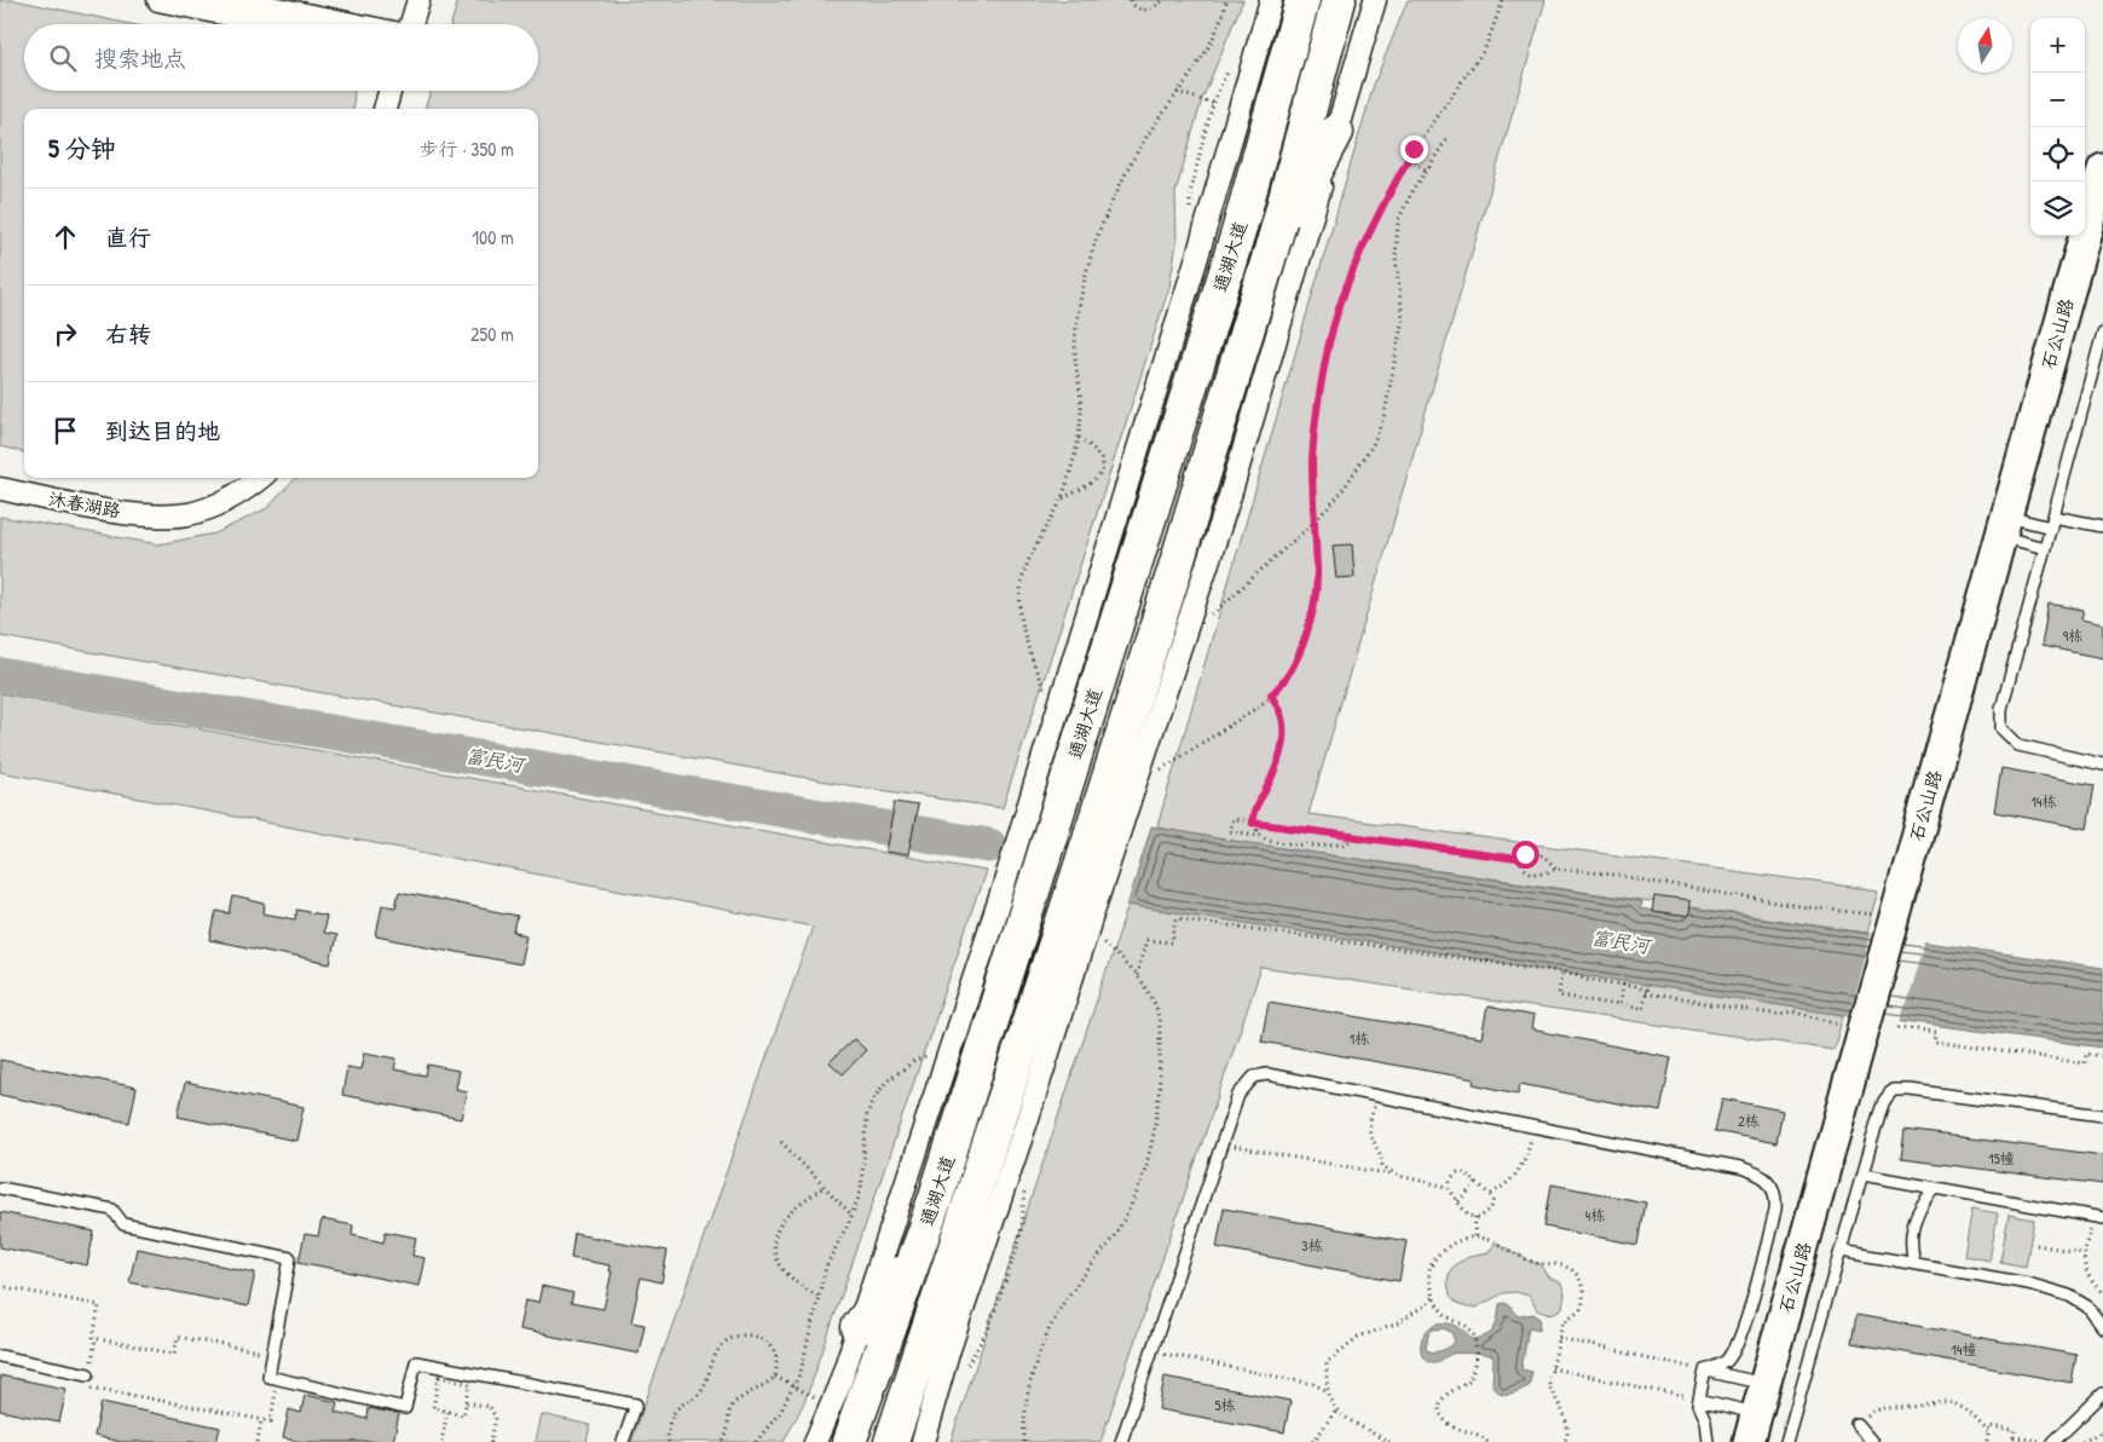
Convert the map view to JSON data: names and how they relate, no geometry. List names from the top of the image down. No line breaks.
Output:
{"streets":{"main road":["通湖大道"],"street":["石公山路","沐春湖路"]},"water":["富民河"],"house_numbers":["9栋","14栋","1栋","2栋","15幢","4栋","3栋","14幢","5栋"],"north":"top","page":{"map_buttons":["+","−"],"search":"搜索地点","heading":["5 分钟","步行 · 350 m"],"list":[["直行","100 m"],["右转","250 m"],"到达目的地"]}}
